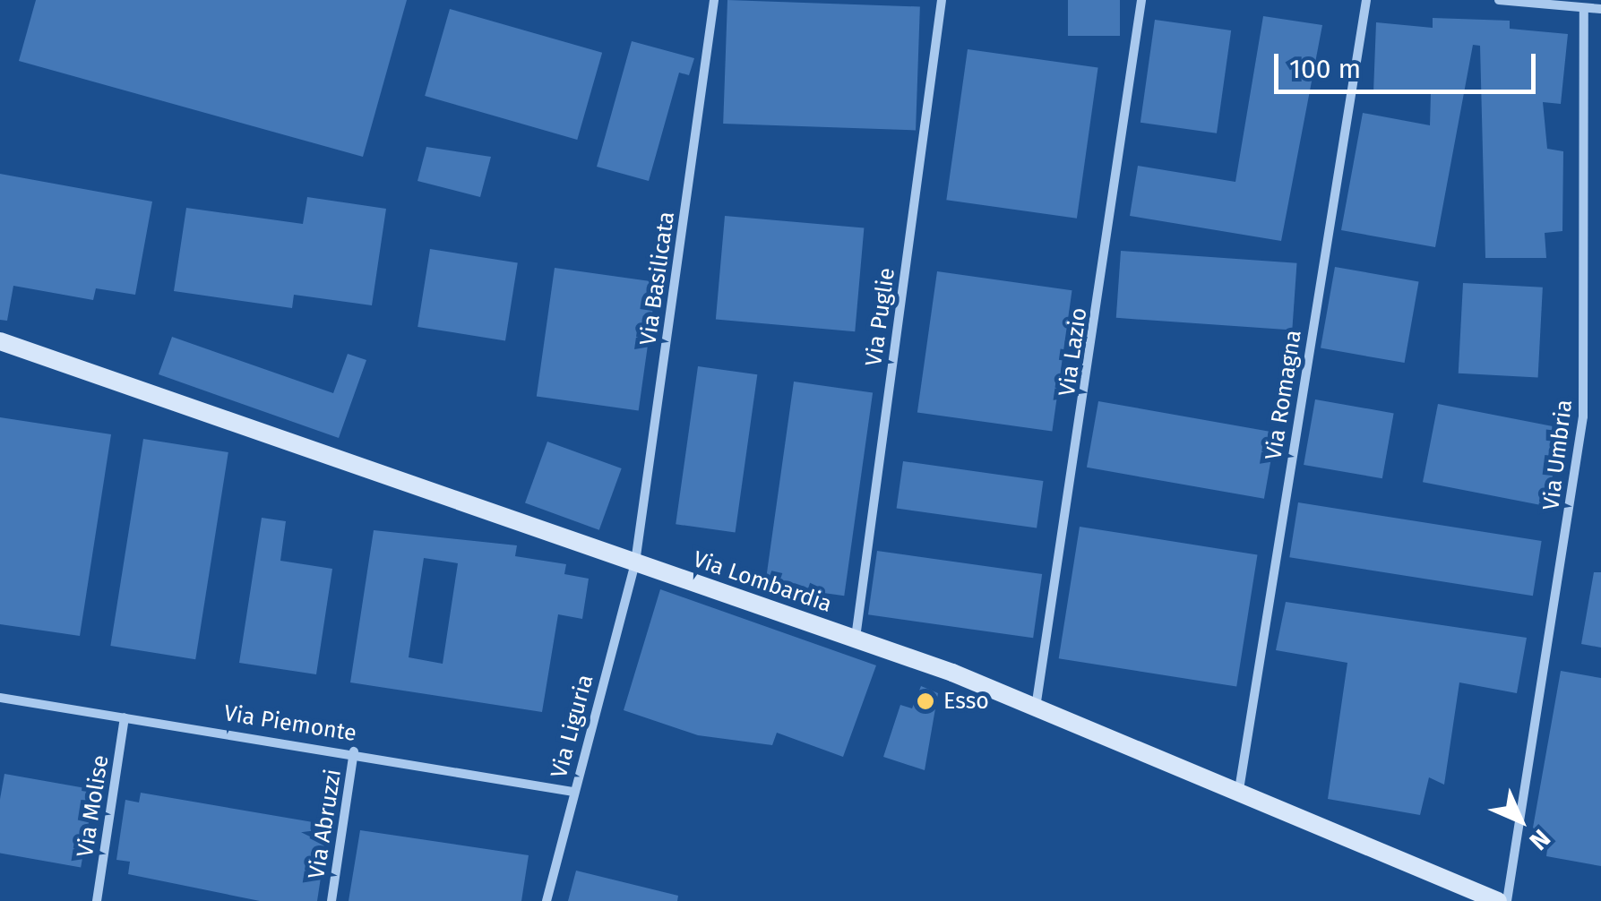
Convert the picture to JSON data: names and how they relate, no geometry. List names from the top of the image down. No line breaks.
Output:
{"streets":{"street":["Via Basilicata","Via Puglie","Via Lazio","Via Romagna","Via Umbria","Via Lombardia","Via Piemonte","Via Liguria","Via Molise","Via Abruzzi"]},"crossings":[["Via Basilicata","Via Lombardia"],["Via Basilicata","Via Liguria"],["Via Puglie","Via Lombardia"],["Via Lazio","Via Lombardia"],["Via Romagna","Via Lombardia"],["Via Lombardia","Via Liguria"],["Via Piemonte","Via Liguria"],["Via Piemonte","Via Molise"],["Via Piemonte","Via Abruzzi"]],"places":["Esso"],"scale_bar":"100 m","north":"bottom right"}
